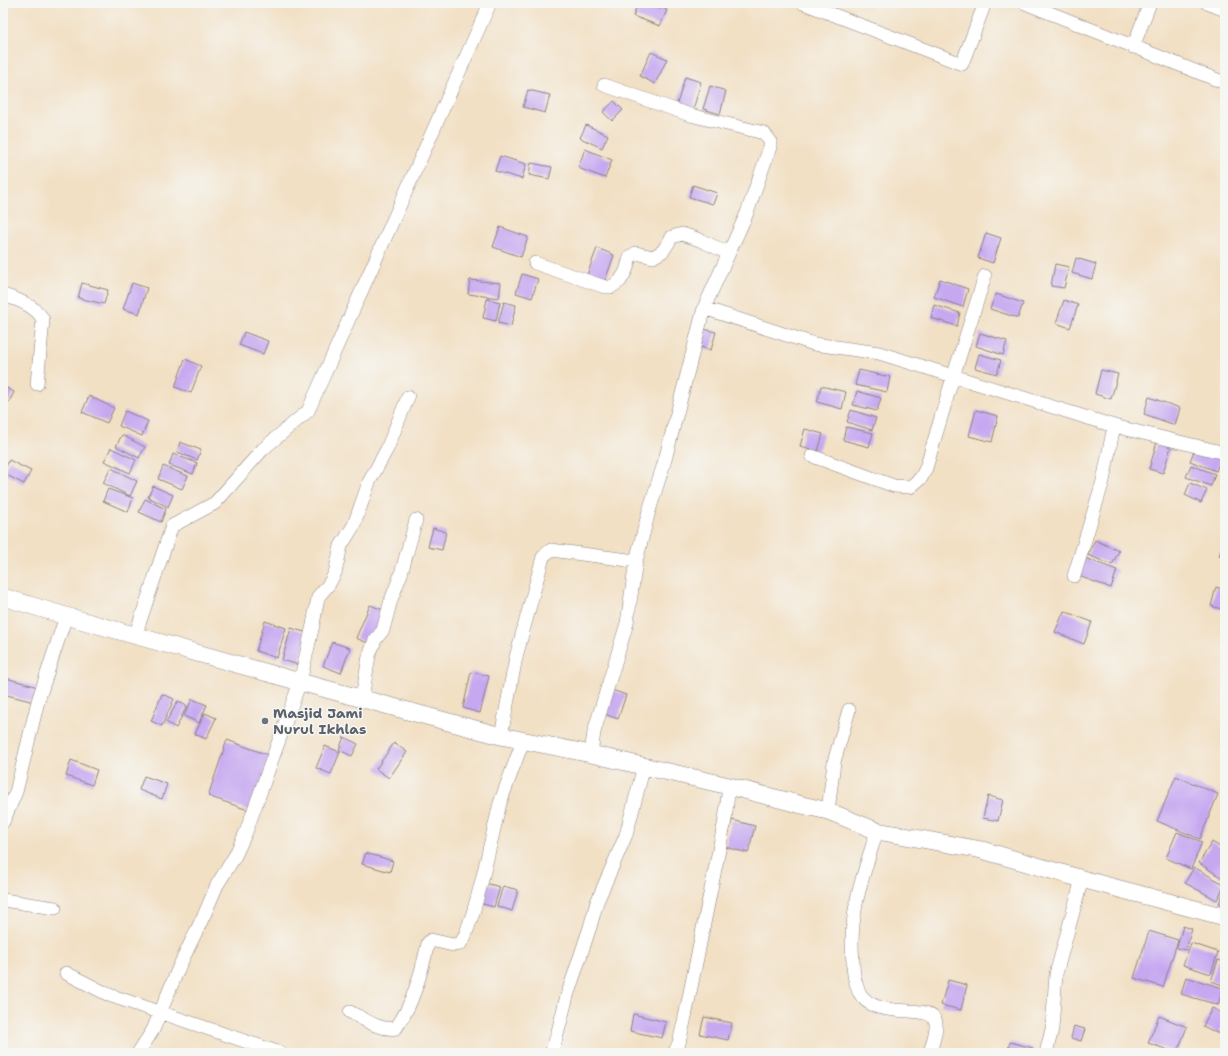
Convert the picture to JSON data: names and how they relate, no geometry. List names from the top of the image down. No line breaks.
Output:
{"places":["Masjid Jami Nurul Ikhlas"]}
